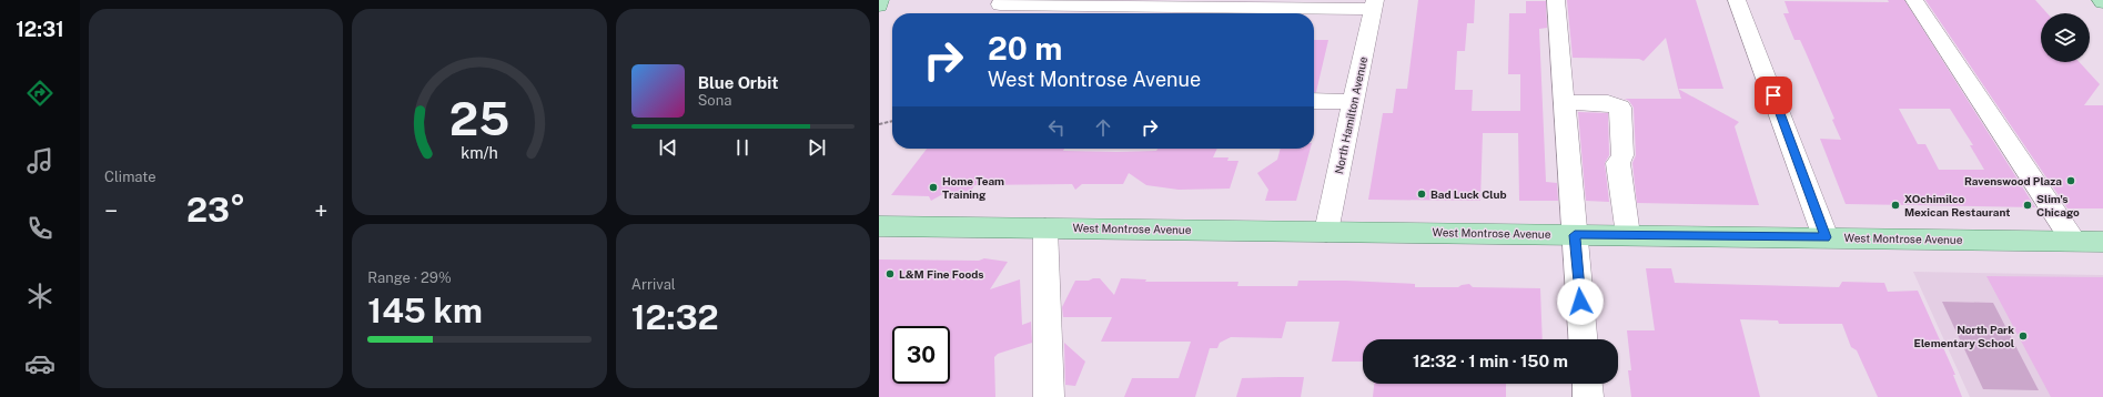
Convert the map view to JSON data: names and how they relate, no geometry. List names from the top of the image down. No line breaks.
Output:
{"streets":{"main road":["West Montrose Avenue"],"street":["North Hamilton Avenue"]},"crossings":[["North Hamilton Avenue","West Montrose Avenue"]],"places":["Ravenswood Plaza","Home Team Training","Bad Luck Club","XOchimilco Mexican Restaurant","Slim's Chicago","L&M Fine Foods","North Park Elementary School"],"page":{"tabs":"12:31","tile":["Climate",["Range · 29%","145 km"],["Arrival","12:32"]],"turn":["20 m","West Montrose Avenue"],"song":["Blue Orbit","Sona"],"heat":["−","23°","+"],"limit":"30","trip":"12:32 · 1 min · 150 m","gauge":["25","km/h"]}}
